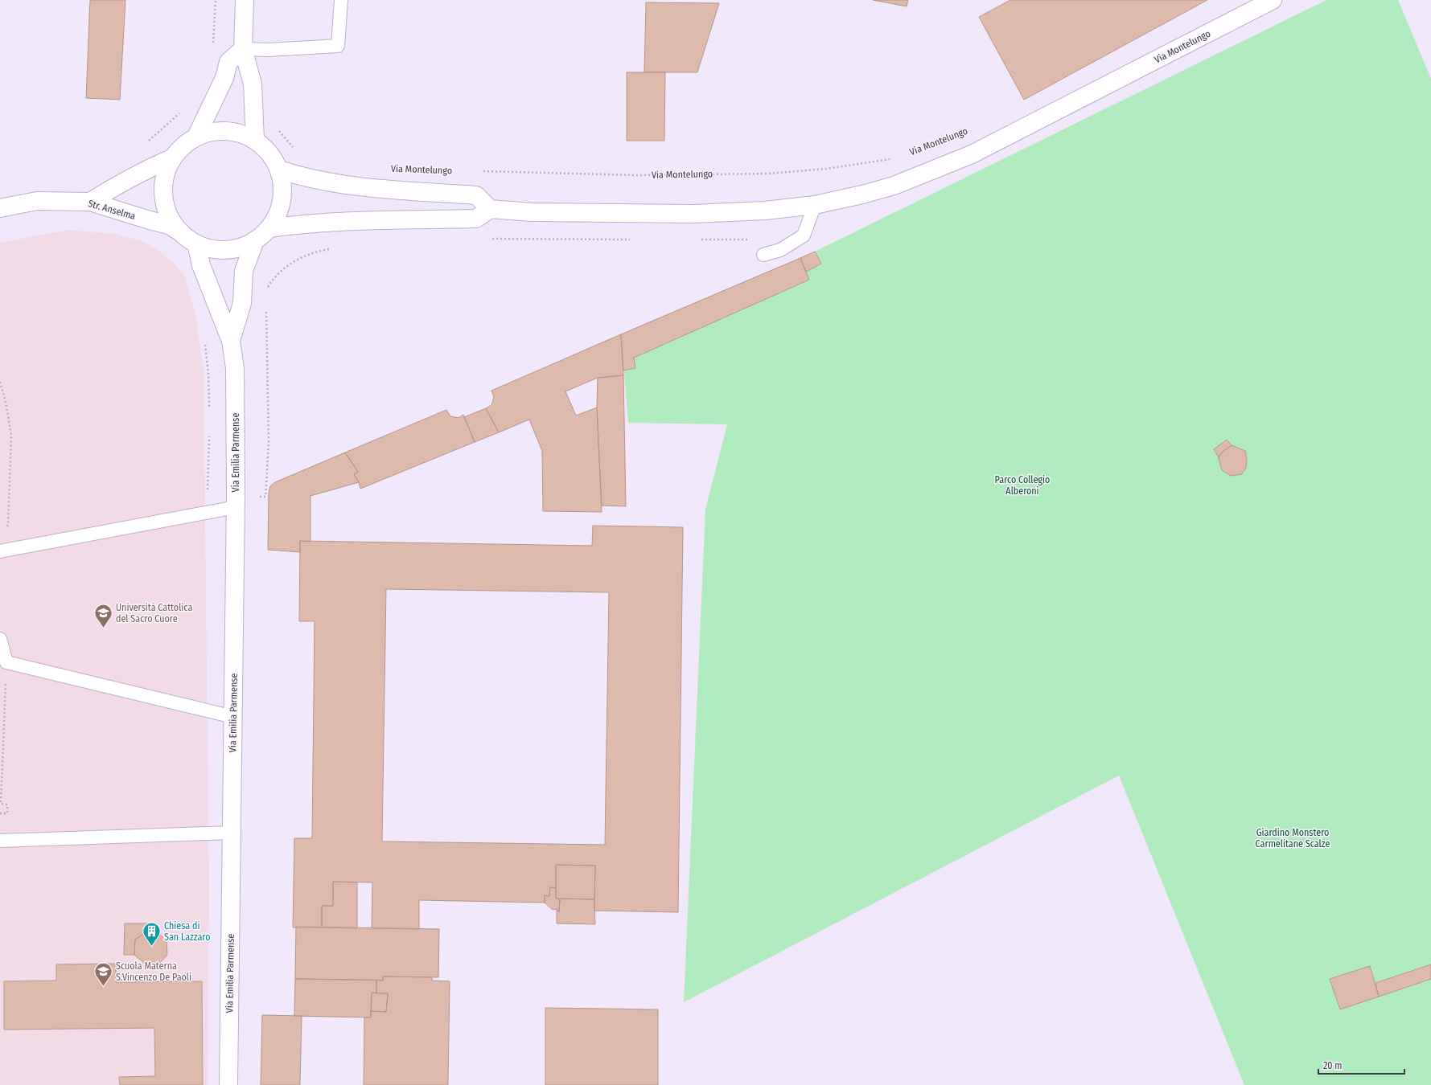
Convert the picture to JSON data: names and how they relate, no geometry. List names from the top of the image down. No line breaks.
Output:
{"streets":{"main road":["Via Montelungo","Str. Anselma","Via Emilia Parmense"]},"crossings":[["Str. Anselma","Via Emilia Parmense"]],"parks":["Parco Collegio Alberoni","Giardino Monstero Carmelitane Scalze"],"places":{"school or university":["Università Cattolica del Sacro Cuore","Scuola Materna S.Vincenzo De Paoli"],"building":["Chiesa di San Lazzaro"]},"scale_bar":"20 m"}
